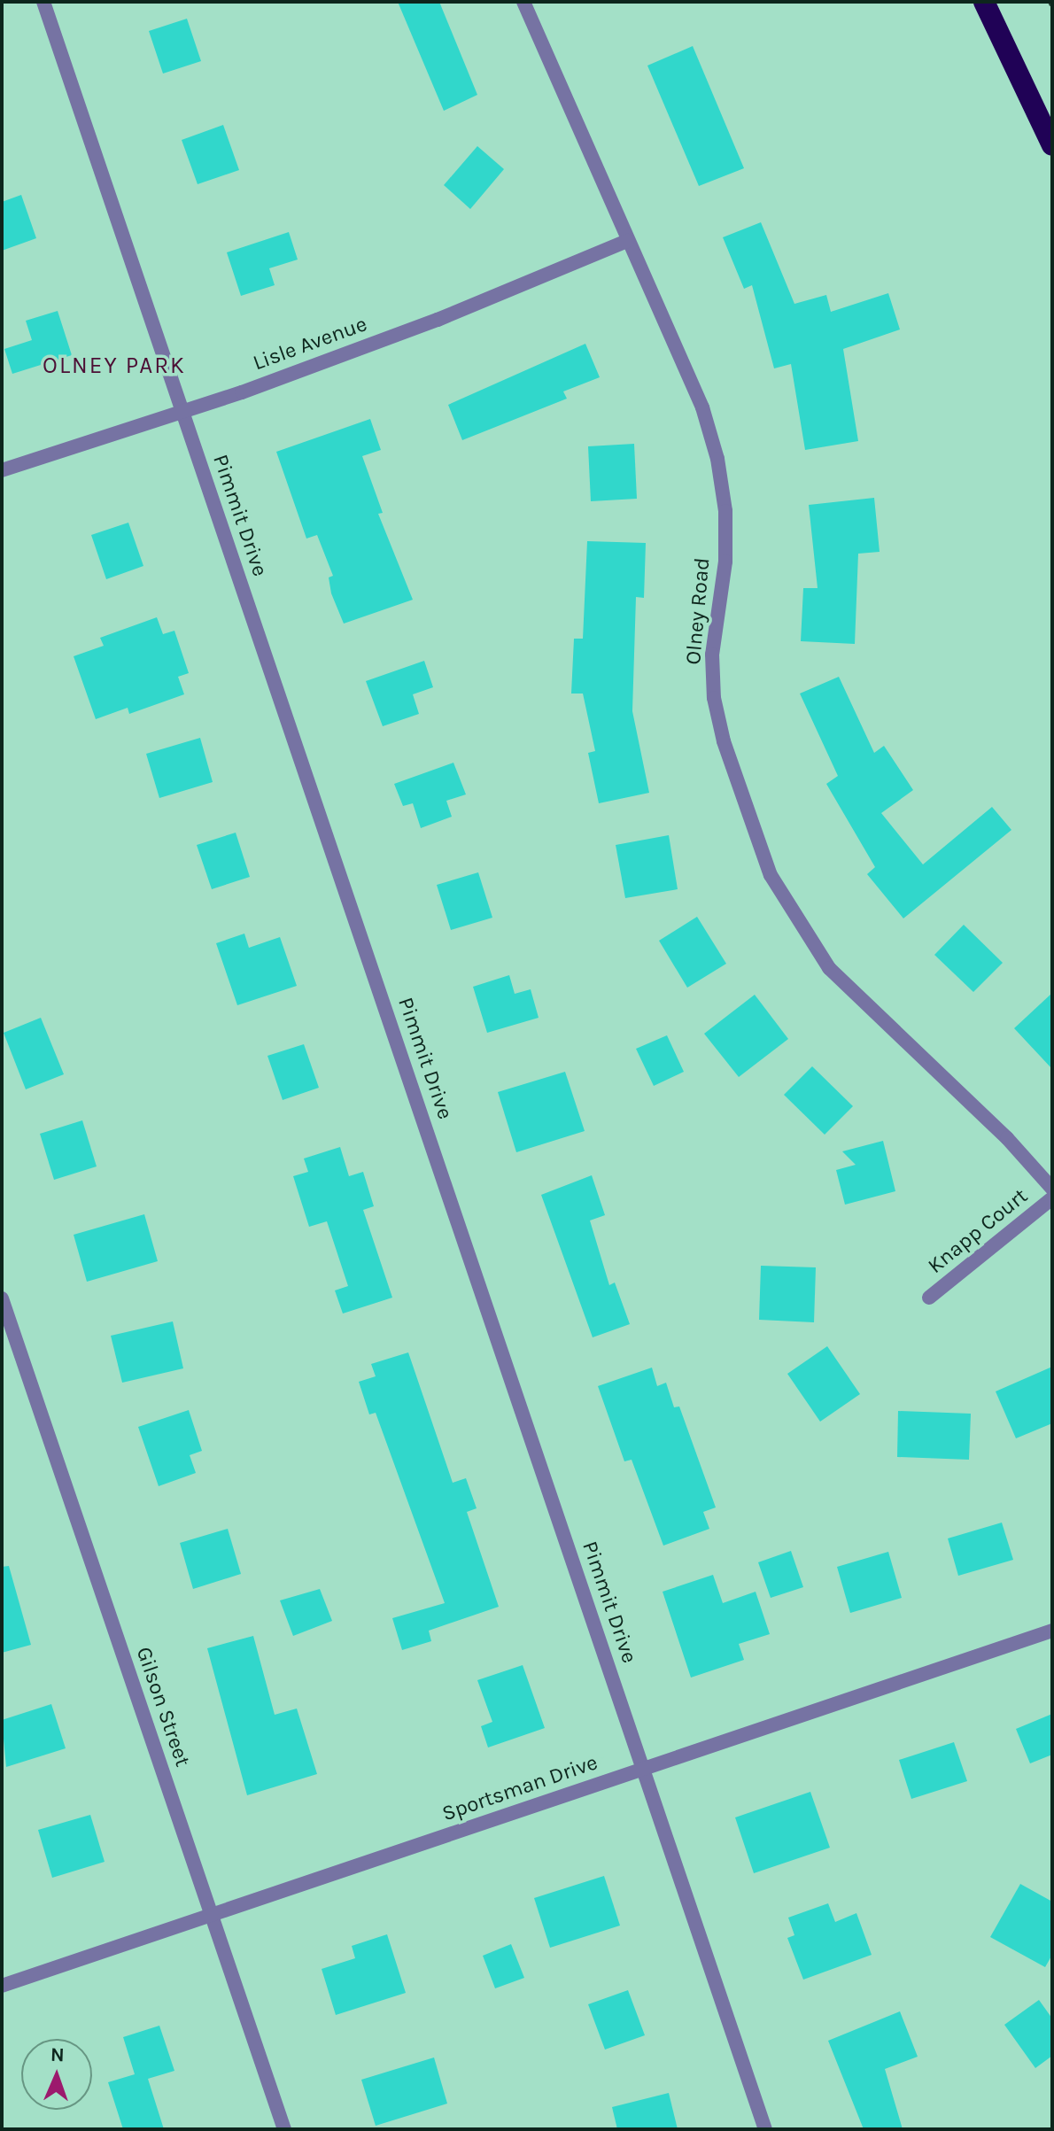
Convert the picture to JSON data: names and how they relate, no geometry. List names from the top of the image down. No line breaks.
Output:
{"streets":{"street":["Lisle Avenue","Pimmit Drive","Olney Road","Knapp Court","Gilson Street","Sportsman Drive"]},"crossings":[["Lisle Avenue","Pimmit Drive"],["Lisle Avenue","Olney Road"],["Pimmit Drive","Sportsman Drive"],["Gilson Street","Sportsman Drive"]],"districts":["OLNEY PARK"],"north":"top"}
